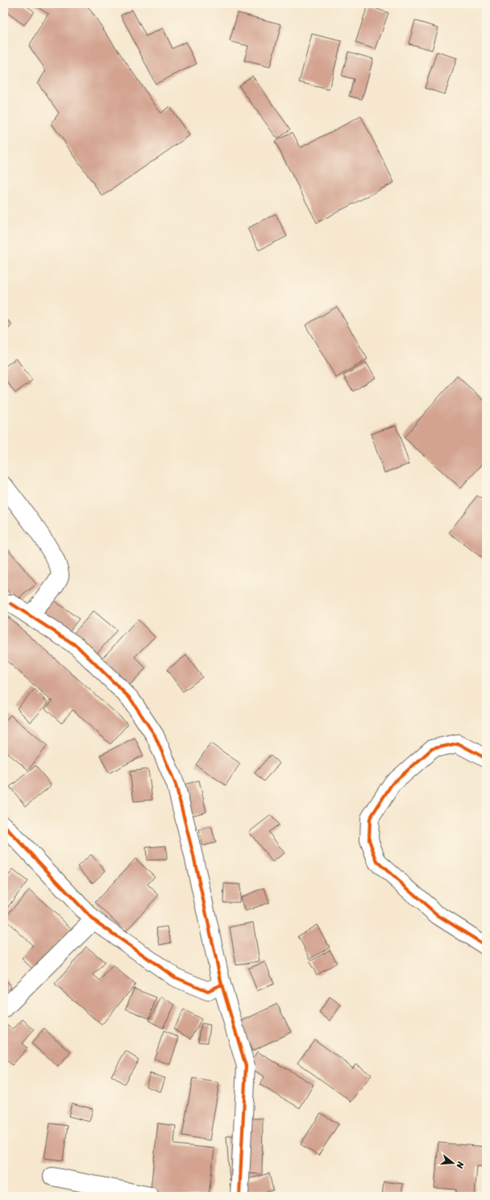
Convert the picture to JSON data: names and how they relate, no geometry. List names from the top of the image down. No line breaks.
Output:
{"north":"right"}
